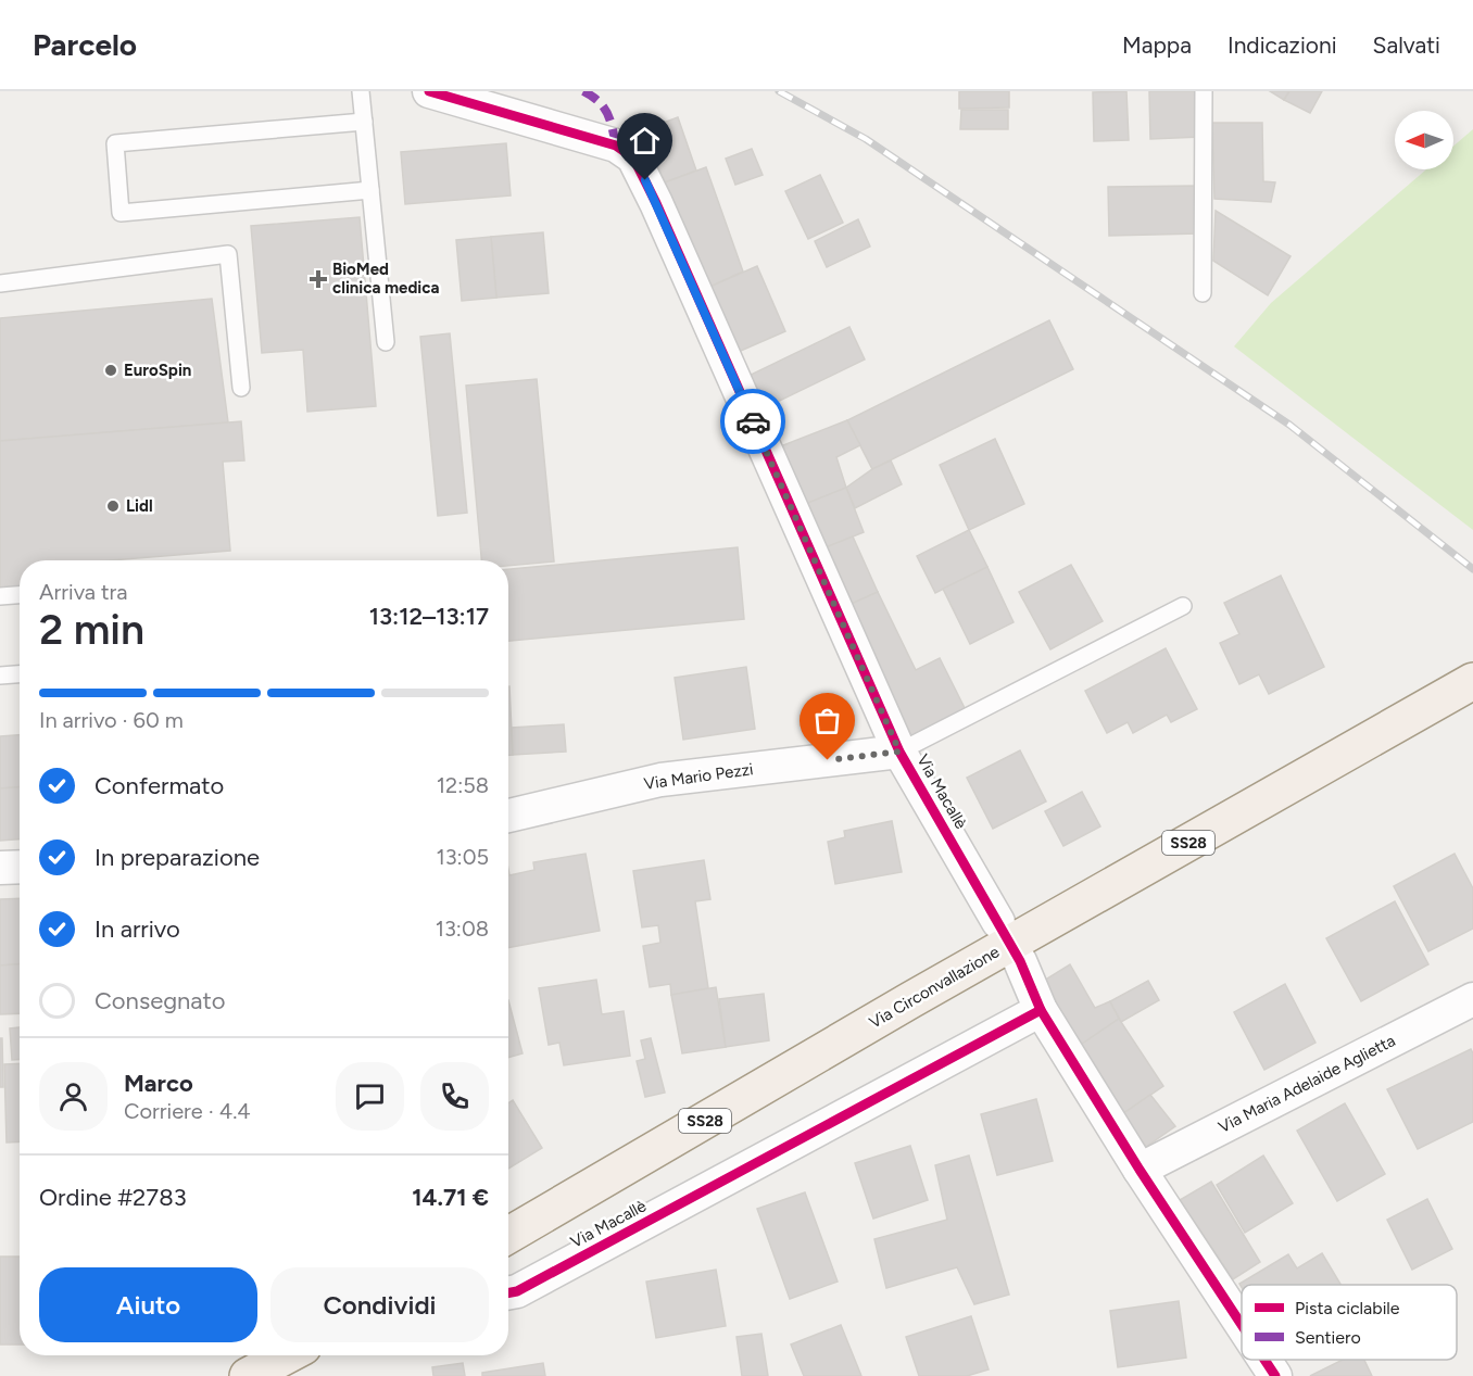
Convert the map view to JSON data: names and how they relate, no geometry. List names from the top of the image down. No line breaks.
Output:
{"streets":{"main road":["SS28","Via Circonvallazione"],"street":["Via Mario Pezzi","Via Macallè","Via Maria Adelaide Aglietta"]},"crossings":[["Via Mario Pezzi","Via Macallè"]],"places":{"health":["BioMed clinica medica"],"other":["EuroSpin","Lidl"]},"legend":["Pista ciclabile","Sentiero"],"north":"left","page":{"header":"Parcelo","nav":["Mappa","Indicazioni","Salvati"],"heading":["2 min","Arriva tra","13:12–13:17"],"panel":["Marco","Corriere · 4.4","Ordine #2783","14.71 €"],"bar":"In arrivo · 60 m","list":[["Confermato","12:58"],["In preparazione","13:05"],["In arrivo","13:08"],"Consegnato"],"buttons":["Aiuto","Condividi"]}}
